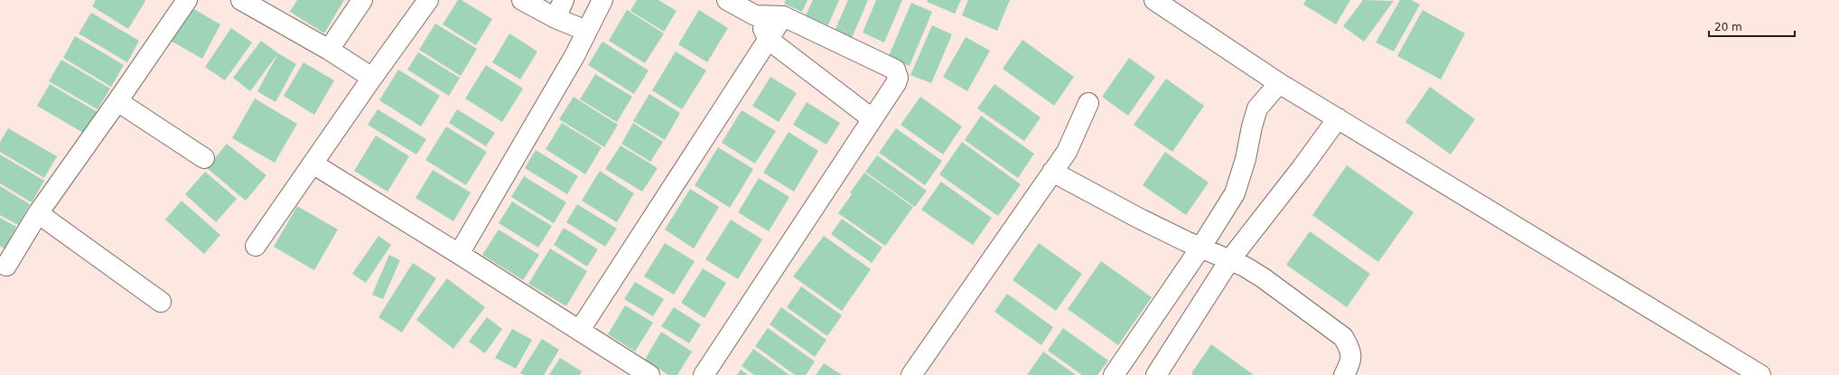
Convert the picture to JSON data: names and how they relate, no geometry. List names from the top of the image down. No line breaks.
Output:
{"scale_bar":"20 m"}
